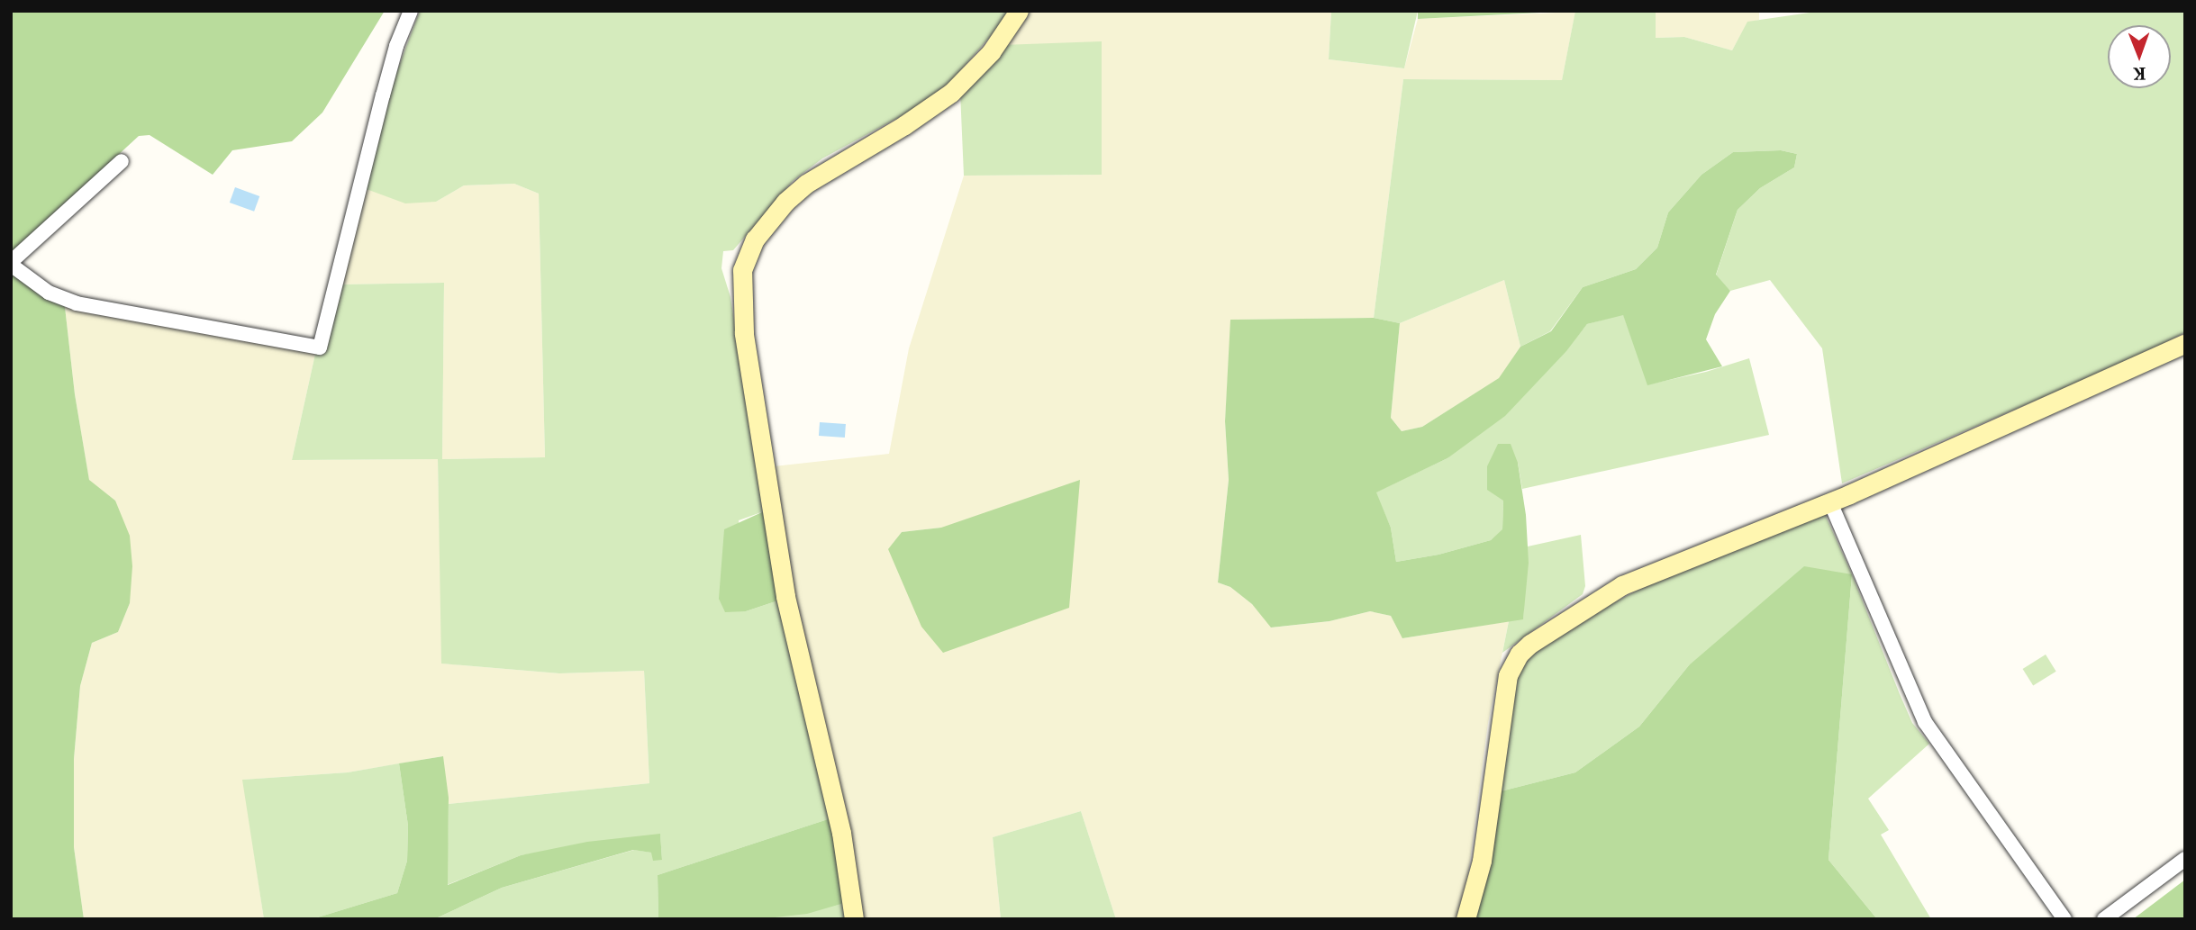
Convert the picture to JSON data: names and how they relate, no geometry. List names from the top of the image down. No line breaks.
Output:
{"north":"bottom"}
